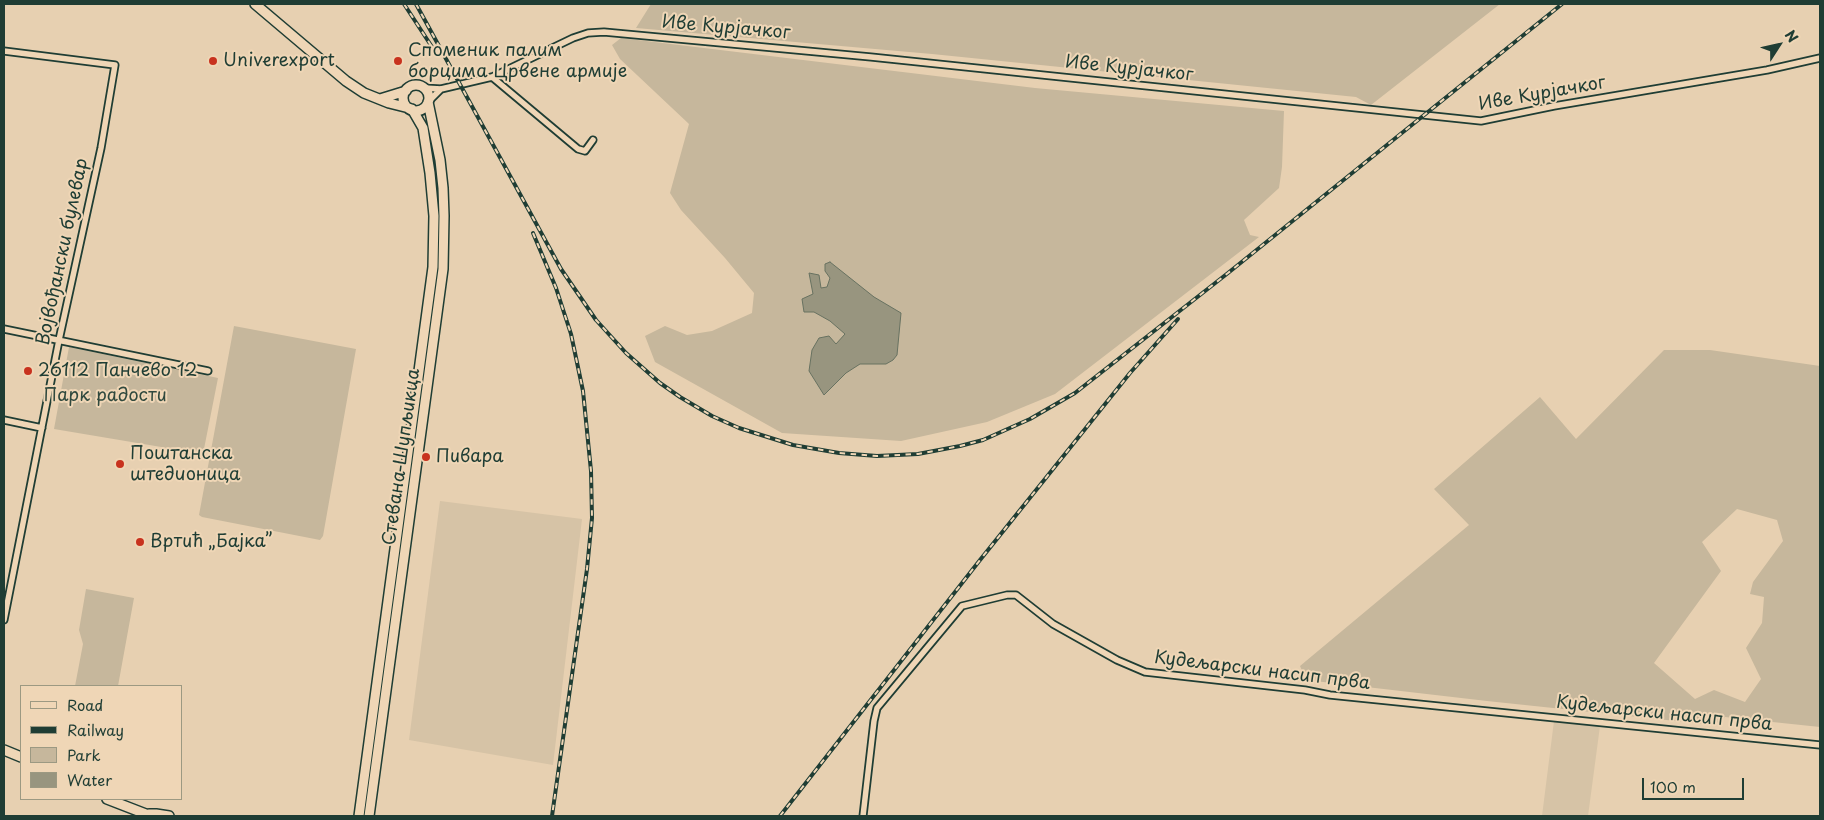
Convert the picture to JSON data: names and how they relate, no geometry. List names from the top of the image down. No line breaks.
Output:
{"streets":{"main road":["Стевана Шупљикца"],"street":["Иве Курјачког","Војвођански булевар","Кудељарски насип прва"]},"crossings":[["Иве Курјачког","Стевана Шупљикца"]],"parks":["Парк радости"],"places":["Univerexport","Споменик палим борцима Црвене армије","26112 Панчево 12","Пивара","Поштанска штедионица","Вртић „Бајка”"],"legend":["Road","Railway","Park","Water"],"scale_bar":"100 m","north":"top right"}
